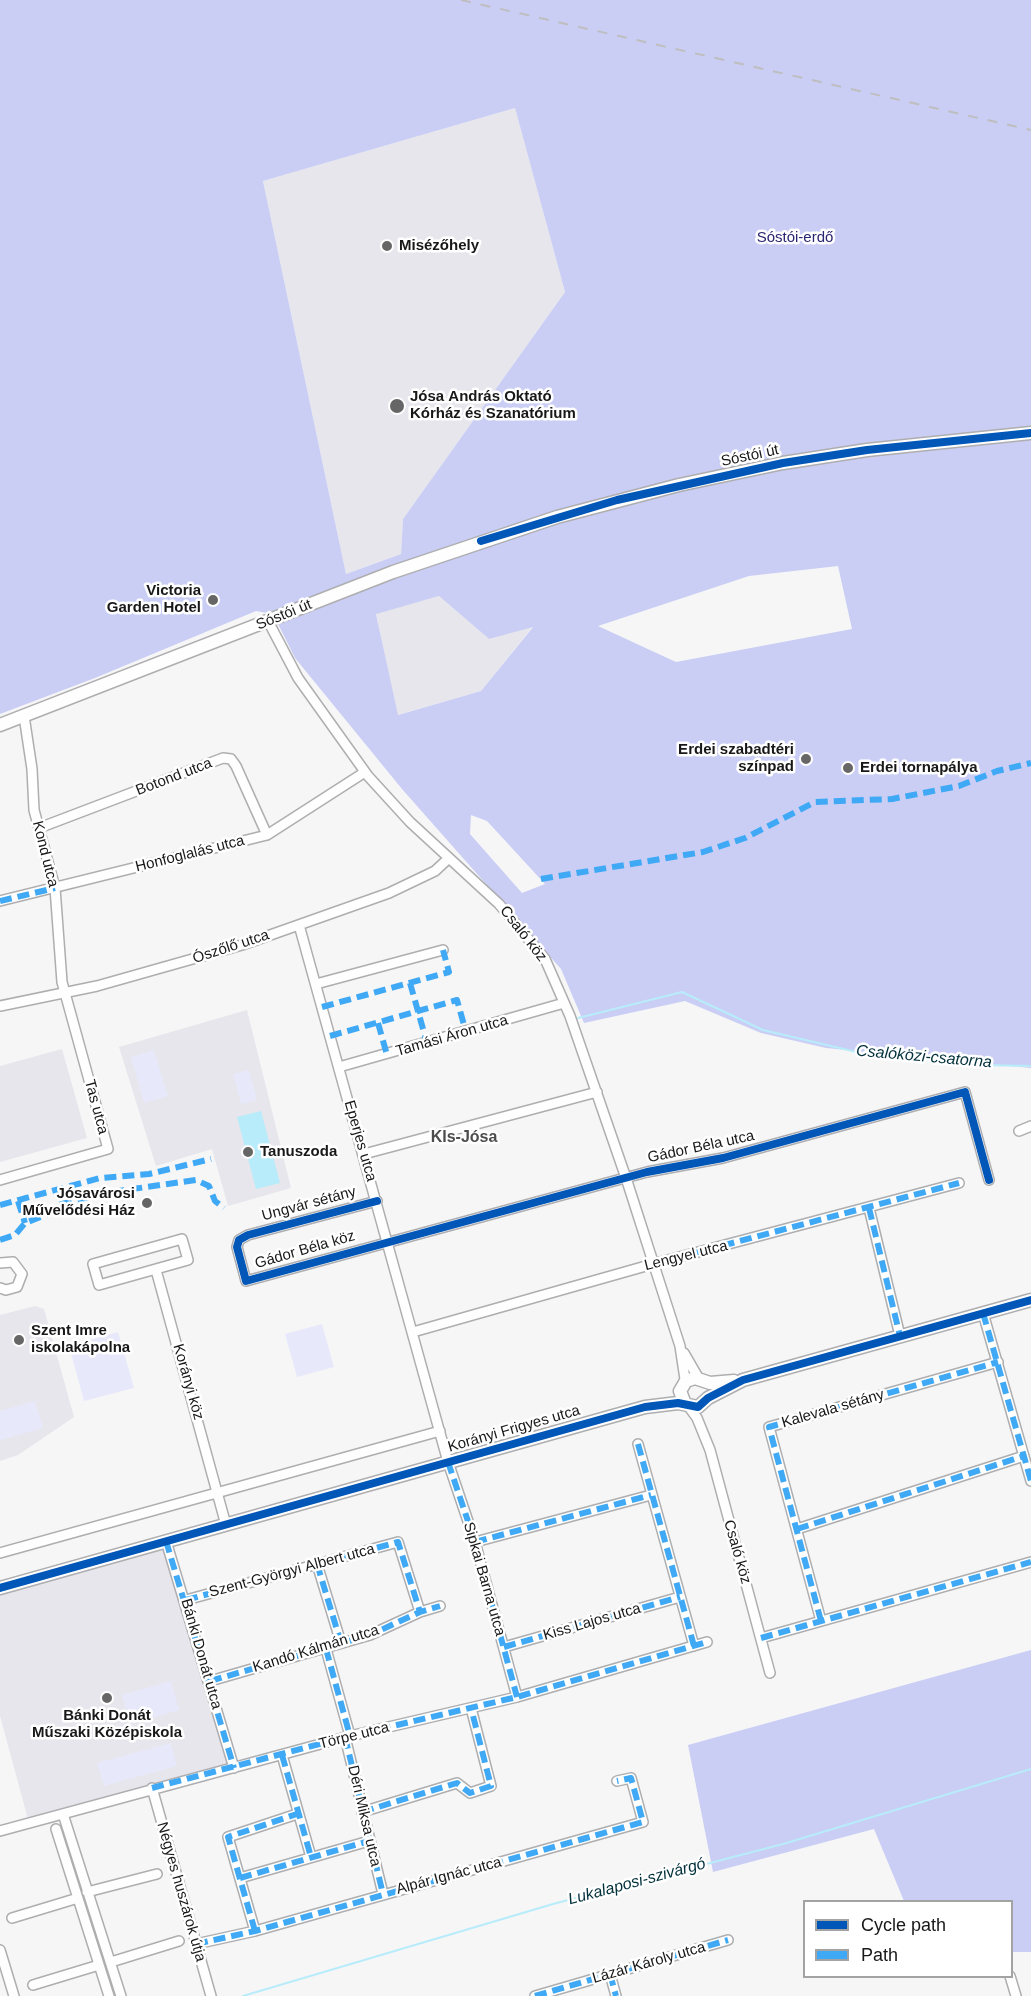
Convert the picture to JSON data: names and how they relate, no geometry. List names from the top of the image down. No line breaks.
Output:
{"streets":{"street":["Sóstói út","Botond utca","Kond utca","Honfoglalás utca","Csaló köz","Ószőlő utca","Tamási Áron utca","Tas utca","Eperjes utca","Gádor Béla utca","Ungvár sétány","Gádor Béla köz","Lengyel utca","Korányi köz","Kalevala sétány","Korányi Frigyes utca","Szent-Györgyi Albert utca","Sipkai Barna utca","Kiss Lajos utca","Kandó Kálmán utca","Bánki Donát utca","Törpe utca","Déri Miksa utca","Alpár Ignác utca","Négyes huszárok útja","Lázár Károly utca"]},"crossings":[["Sóstói út","Kond utca"],["Sóstói út","Csaló köz"],["Botond utca","Kond utca"],["Botond utca","Honfoglalás utca"],["Kond utca","Honfoglalás utca"],["Kond utca","Ószőlő utca"],["Kond utca","Tas utca"],["Honfoglalás utca","Csaló köz"],["Csaló köz","Ószőlő utca"],["Csaló köz","Tamási Áron utca"],["Csaló köz","Gádor Béla utca"],["Csaló köz","Lengyel utca"],["Csaló köz","Korányi Frigyes utca"],["Ószőlő utca","Tas utca"],["Ószőlő utca","Eperjes utca"],["Tamási Áron utca","Eperjes utca"],["Eperjes utca","Gádor Béla utca"],["Eperjes utca","Ungvár sétány"],["Eperjes utca","Gádor Béla köz"],["Eperjes utca","Lengyel utca"],["Eperjes utca","Korányi Frigyes utca"],["Eperjes utca","Sipkai Barna utca"],["Gádor Béla utca","Gádor Béla köz"],["Ungvár sétány","Gádor Béla köz"],["Korányi köz","Korányi Frigyes utca"],["Korányi Frigyes utca","Sipkai Barna utca"],["Korányi Frigyes utca","Bánki Donát utca"],["Szent-Györgyi Albert utca","Kandó Kálmán utca"],["Szent-Györgyi Albert utca","Bánki Donát utca"],["Sipkai Barna utca","Kiss Lajos utca"],["Sipkai Barna utca","Törpe utca"],["Kandó Kálmán utca","Bánki Donát utca"],["Kandó Kálmán utca","Déri Miksa utca"],["Bánki Donát utca","Törpe utca"],["Törpe utca","Déri Miksa utca"],["Törpe utca","Négyes huszárok útja"],["Déri Miksa utca","Alpár Ignác utca"],["Alpár Ignác utca","Négyes huszárok útja"]],"districts":["KIs-Jósa"],"water":["Csalóközi-csatorna","Lukalaposi-szivárgó"],"parks":["Sóstói-erdő"],"places":["Misézőhely","Jósa András Oktató Kórház és Szanatórium","Victoria Garden Hotel","Erdei szabadtéri színpad","Erdei tornapálya","Tanuszoda","Jósavárosi Művelődési Ház","Szent Imre iskolakápolna","Bánki Donát Műszaki Középiskola"],"legend":["Cycle path","Path"]}
